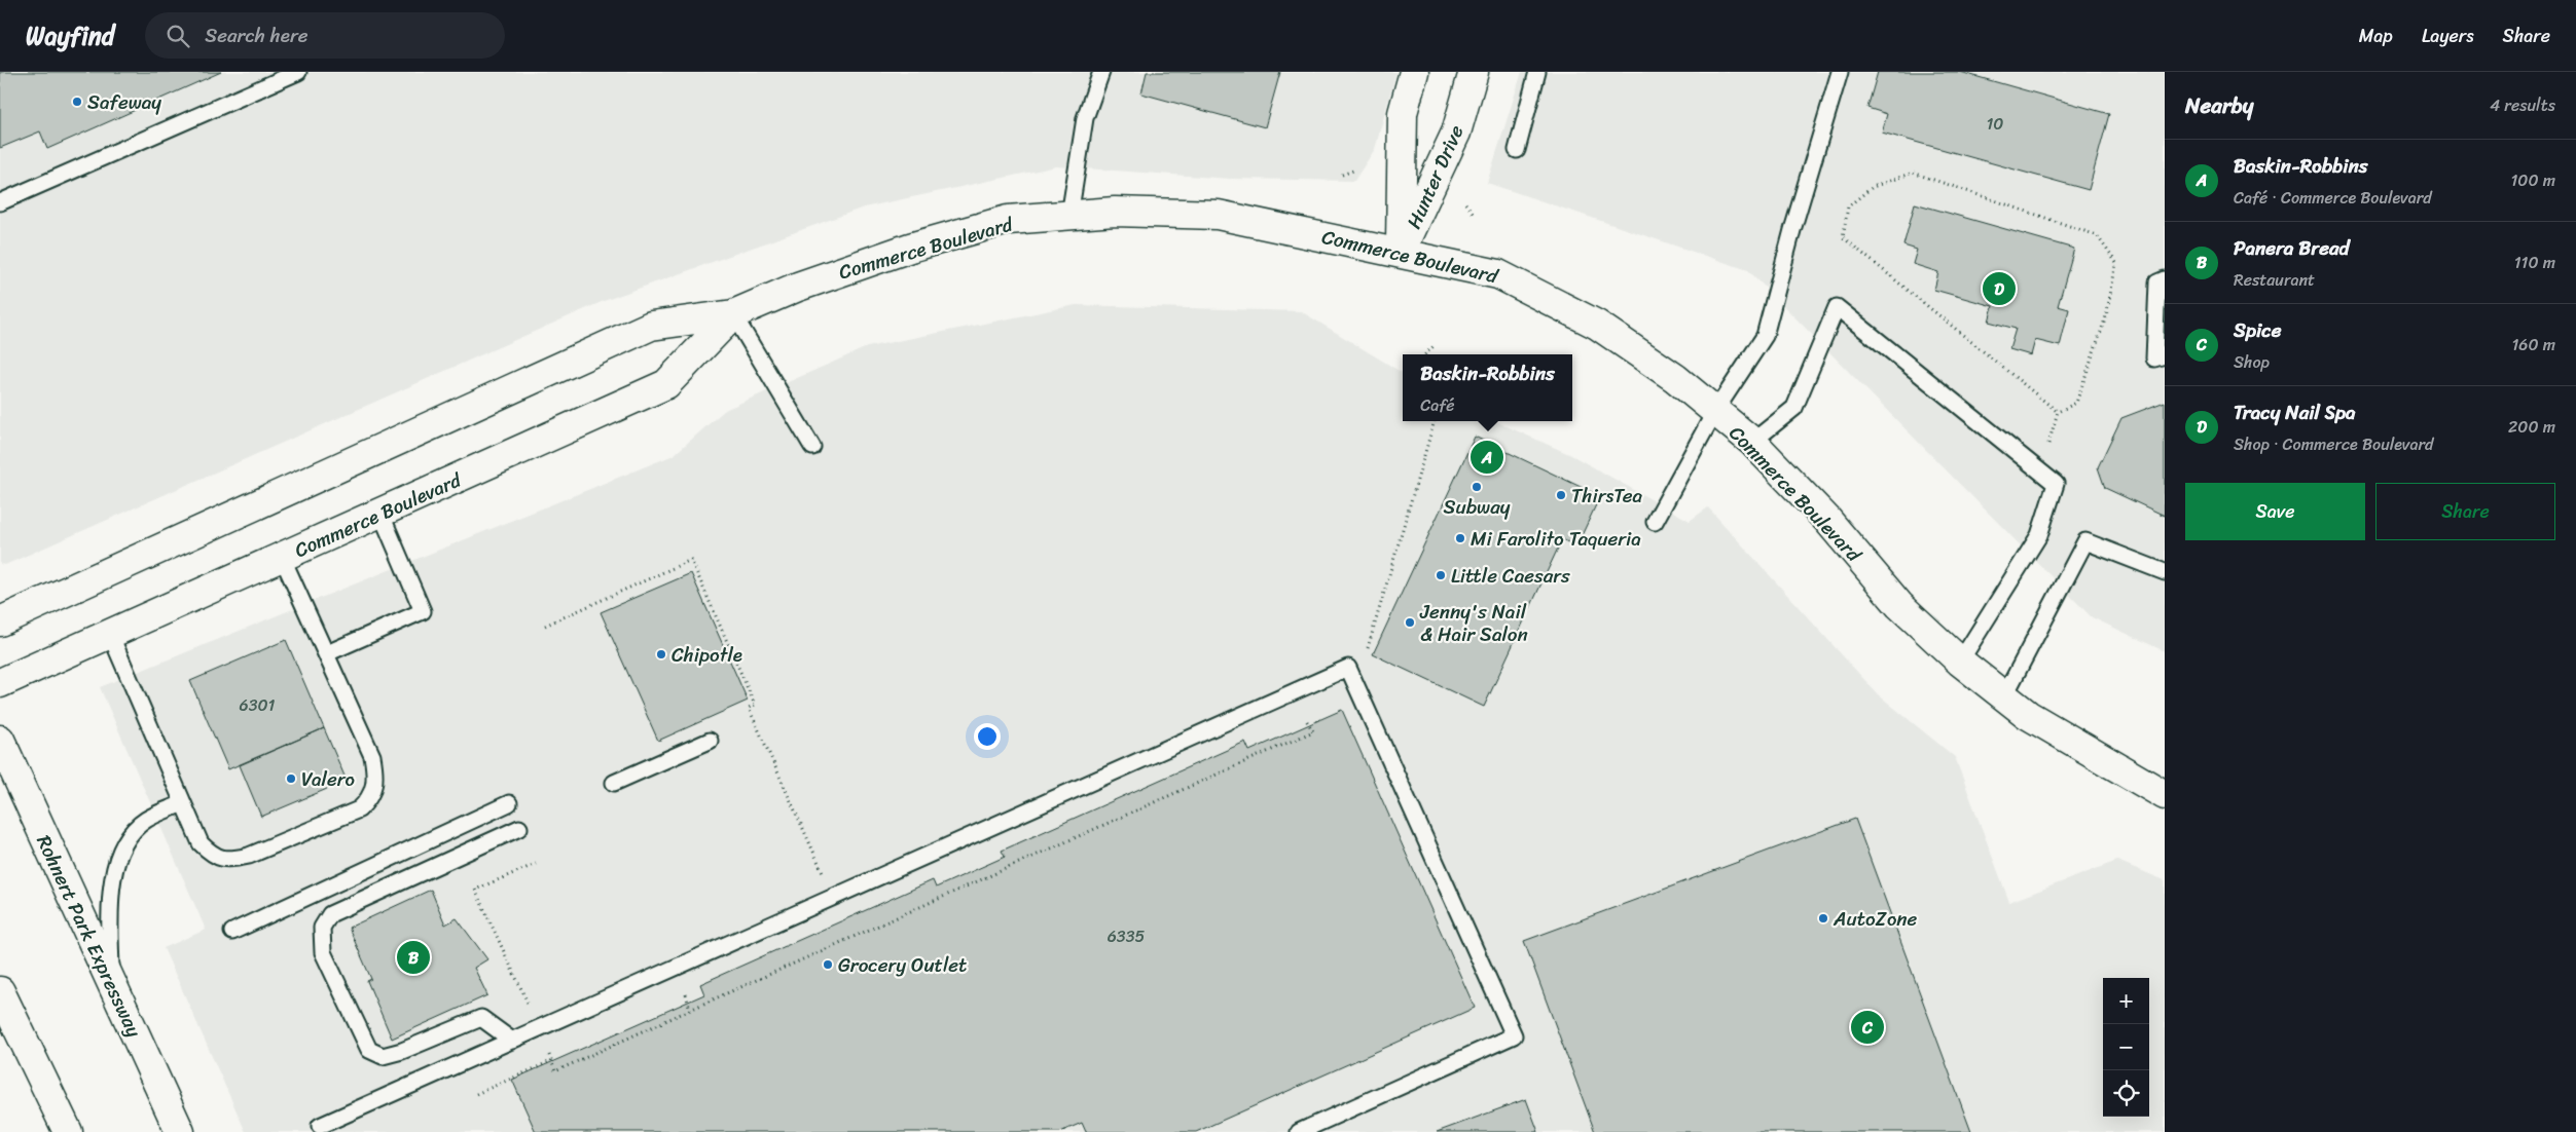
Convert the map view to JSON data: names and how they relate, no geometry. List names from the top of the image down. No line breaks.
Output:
{"streets":{"street":["Hunter Drive","Commerce Boulevard","Rohnert Park Expressway"]},"crossings":[["Hunter Drive","Commerce Boulevard"]],"places":["Safeway","Subway","ThirsTea","Mi Farolito Taqueria","Little Caesars","Jenny's Nail & Hair Salon","Chipotle","Valero","AutoZone","Grocery Outlet"],"house_numbers":["10","6301","6335"],"page":{"header":"Wayfind","search":"Search here","nav":["Map","Layers","Share"],"heading":["Nearby","4 results"],"list":[{"mark":"A","name":"Baskin-Robbins","note":"Café · Commerce Boulevard","value":"100 m"},{"mark":"B","name":"Panera Bread","note":"Restaurant","value":"110 m"},{"mark":"C","name":"Spice","note":"Shop","value":"160 m"},{"mark":"D","name":"Tracy Nail Spa","note":"Shop · Commerce Boulevard","value":"200 m"}],"pins":["D","A","B","C"],"popup":["Baskin-Robbins","Café"],"buttons":["Save","Share"],"map_buttons":["+","−"]}}
